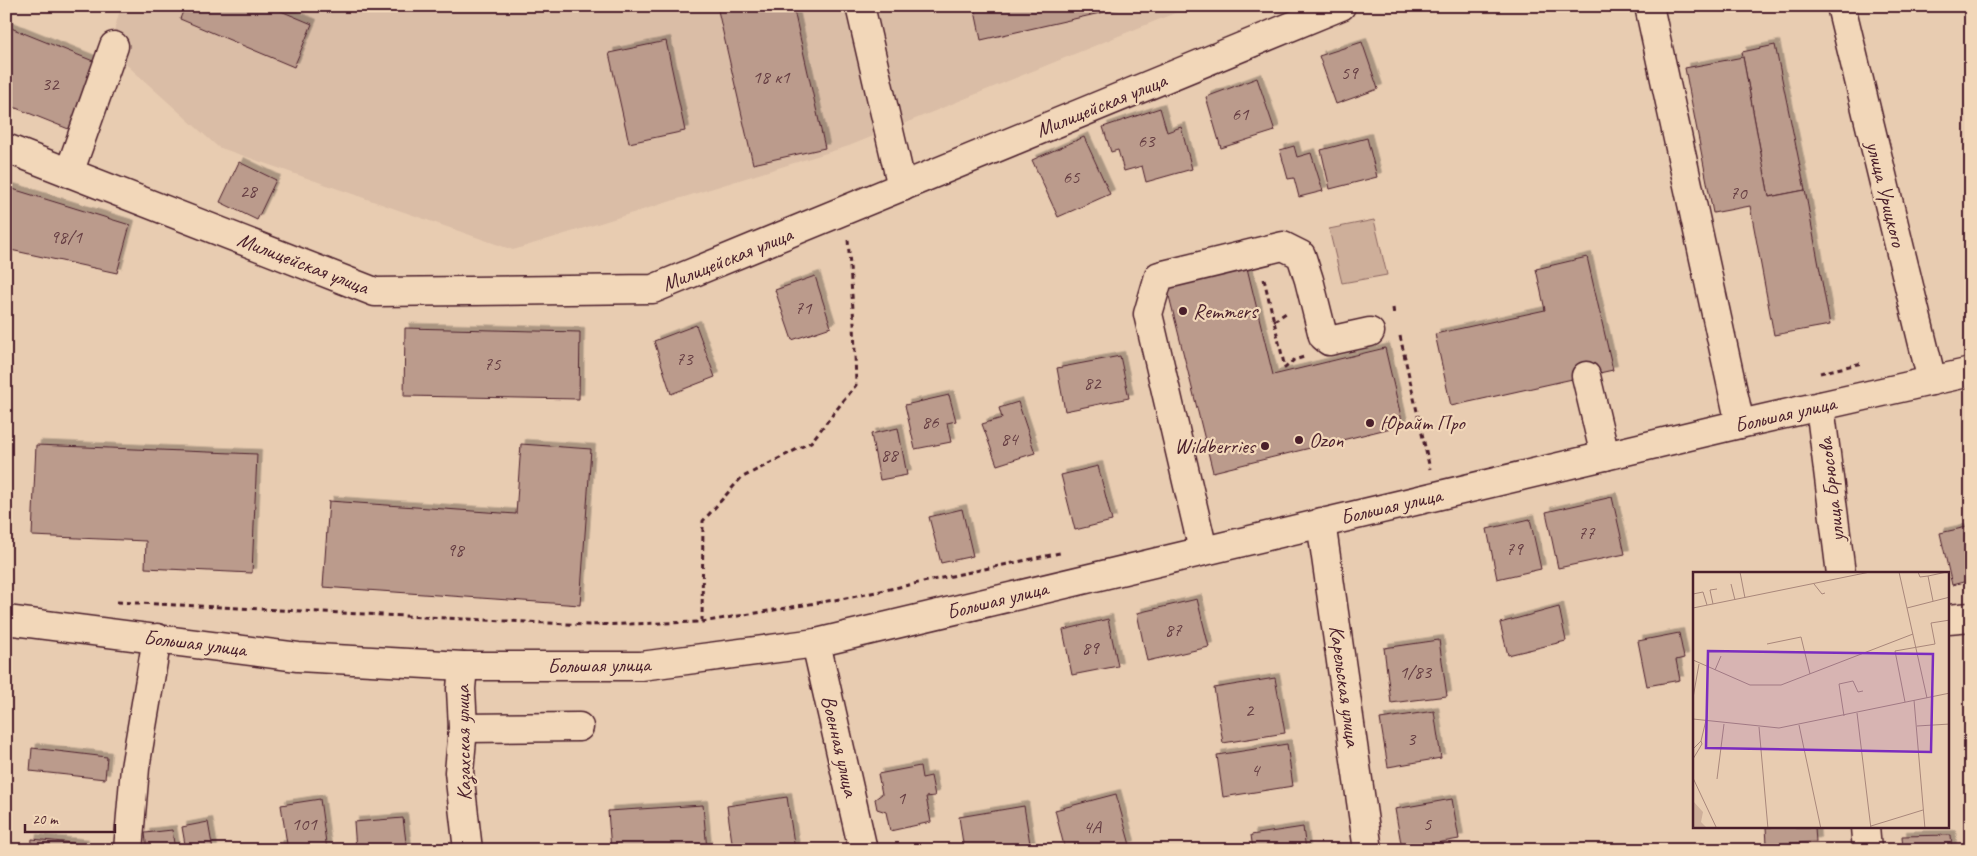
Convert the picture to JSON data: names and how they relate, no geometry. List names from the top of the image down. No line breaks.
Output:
{"streets":{"street":["Милицейская улица","улица Урицкого","Большая улица","улица Брюсова","Карельская улица","Казахская улица","Военная улица"]},"crossings":[["улица Урицкого","Большая улица"],["Большая улица","улица Брюсова"],["Большая улица","Карельская улица"],["Большая улица","Казахская улица"],["Большая улица","Военная улица"]],"places":["Remmers","Юрайт Про","Ozon","Wildberries"],"house_numbers":["59","18 к1","32","61","63","65","28","70","98/1","71","73","75","82","86","84","88","77","79","98","87","89","1/83","2","3","4","1","101","5","4А"],"scale_bar":"20 m"}
